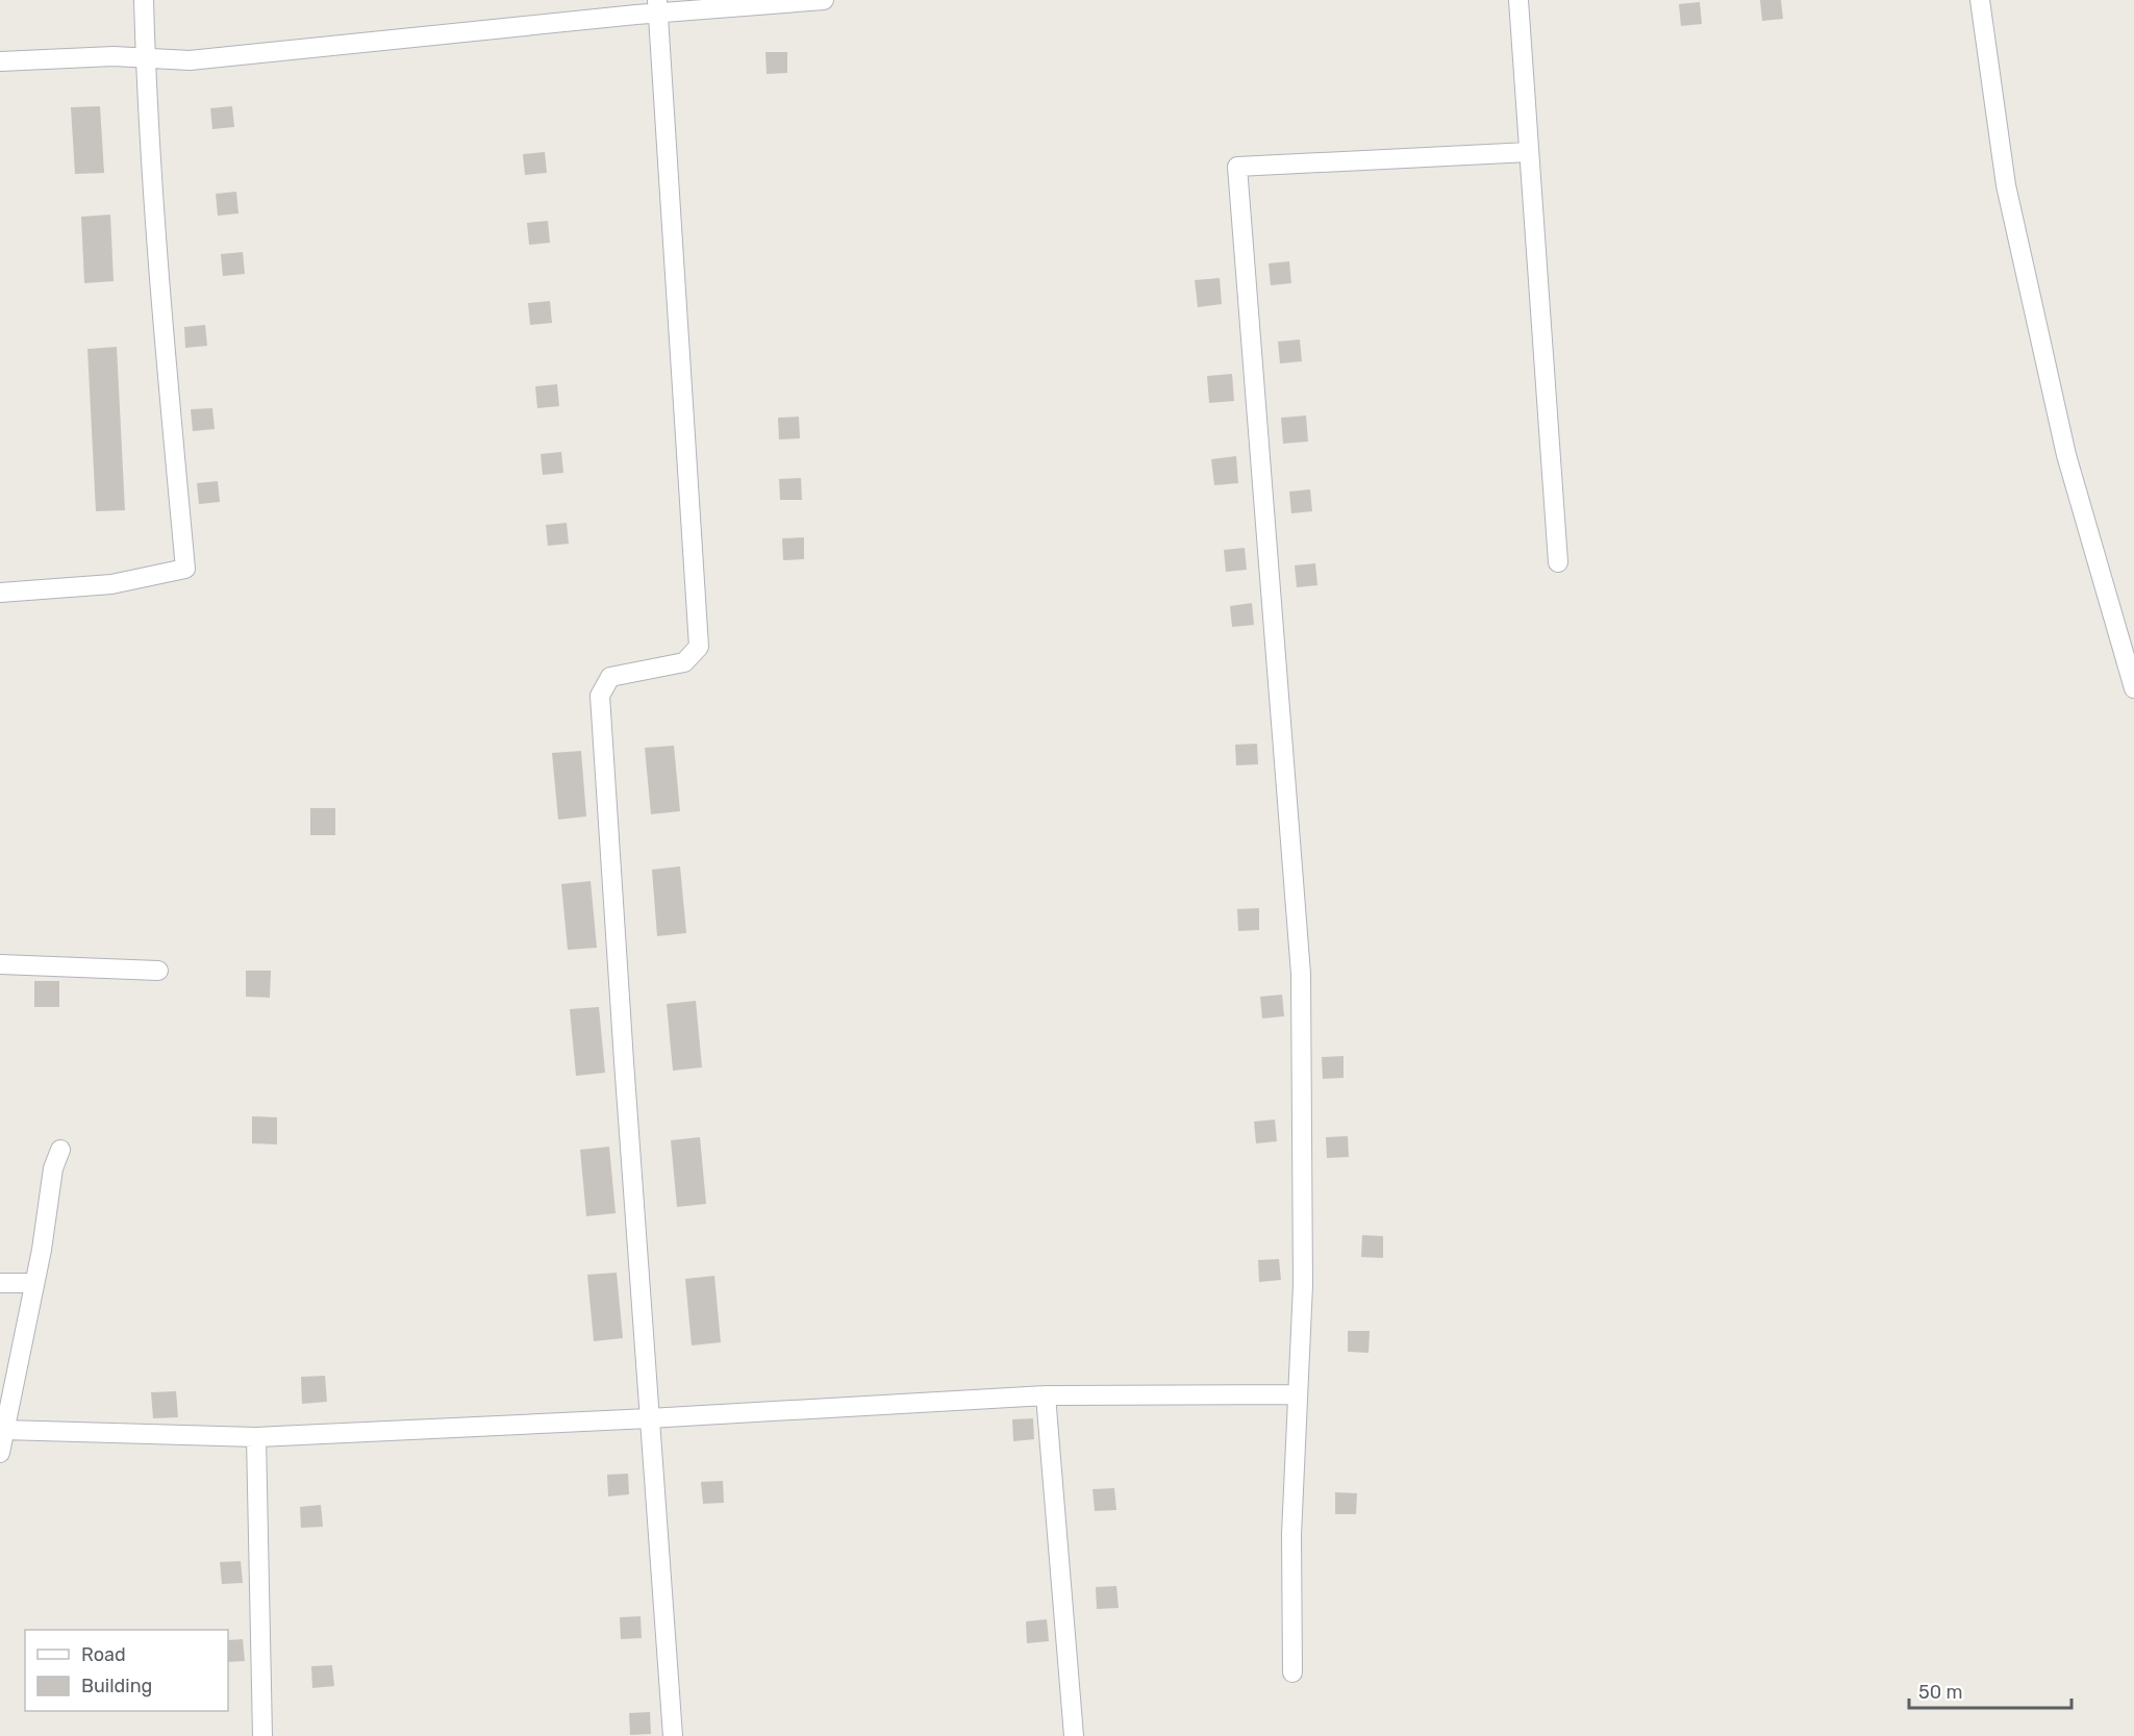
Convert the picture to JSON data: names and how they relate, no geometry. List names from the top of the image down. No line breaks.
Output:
{"legend":["Road","Building"],"scale_bar":"50 m"}
